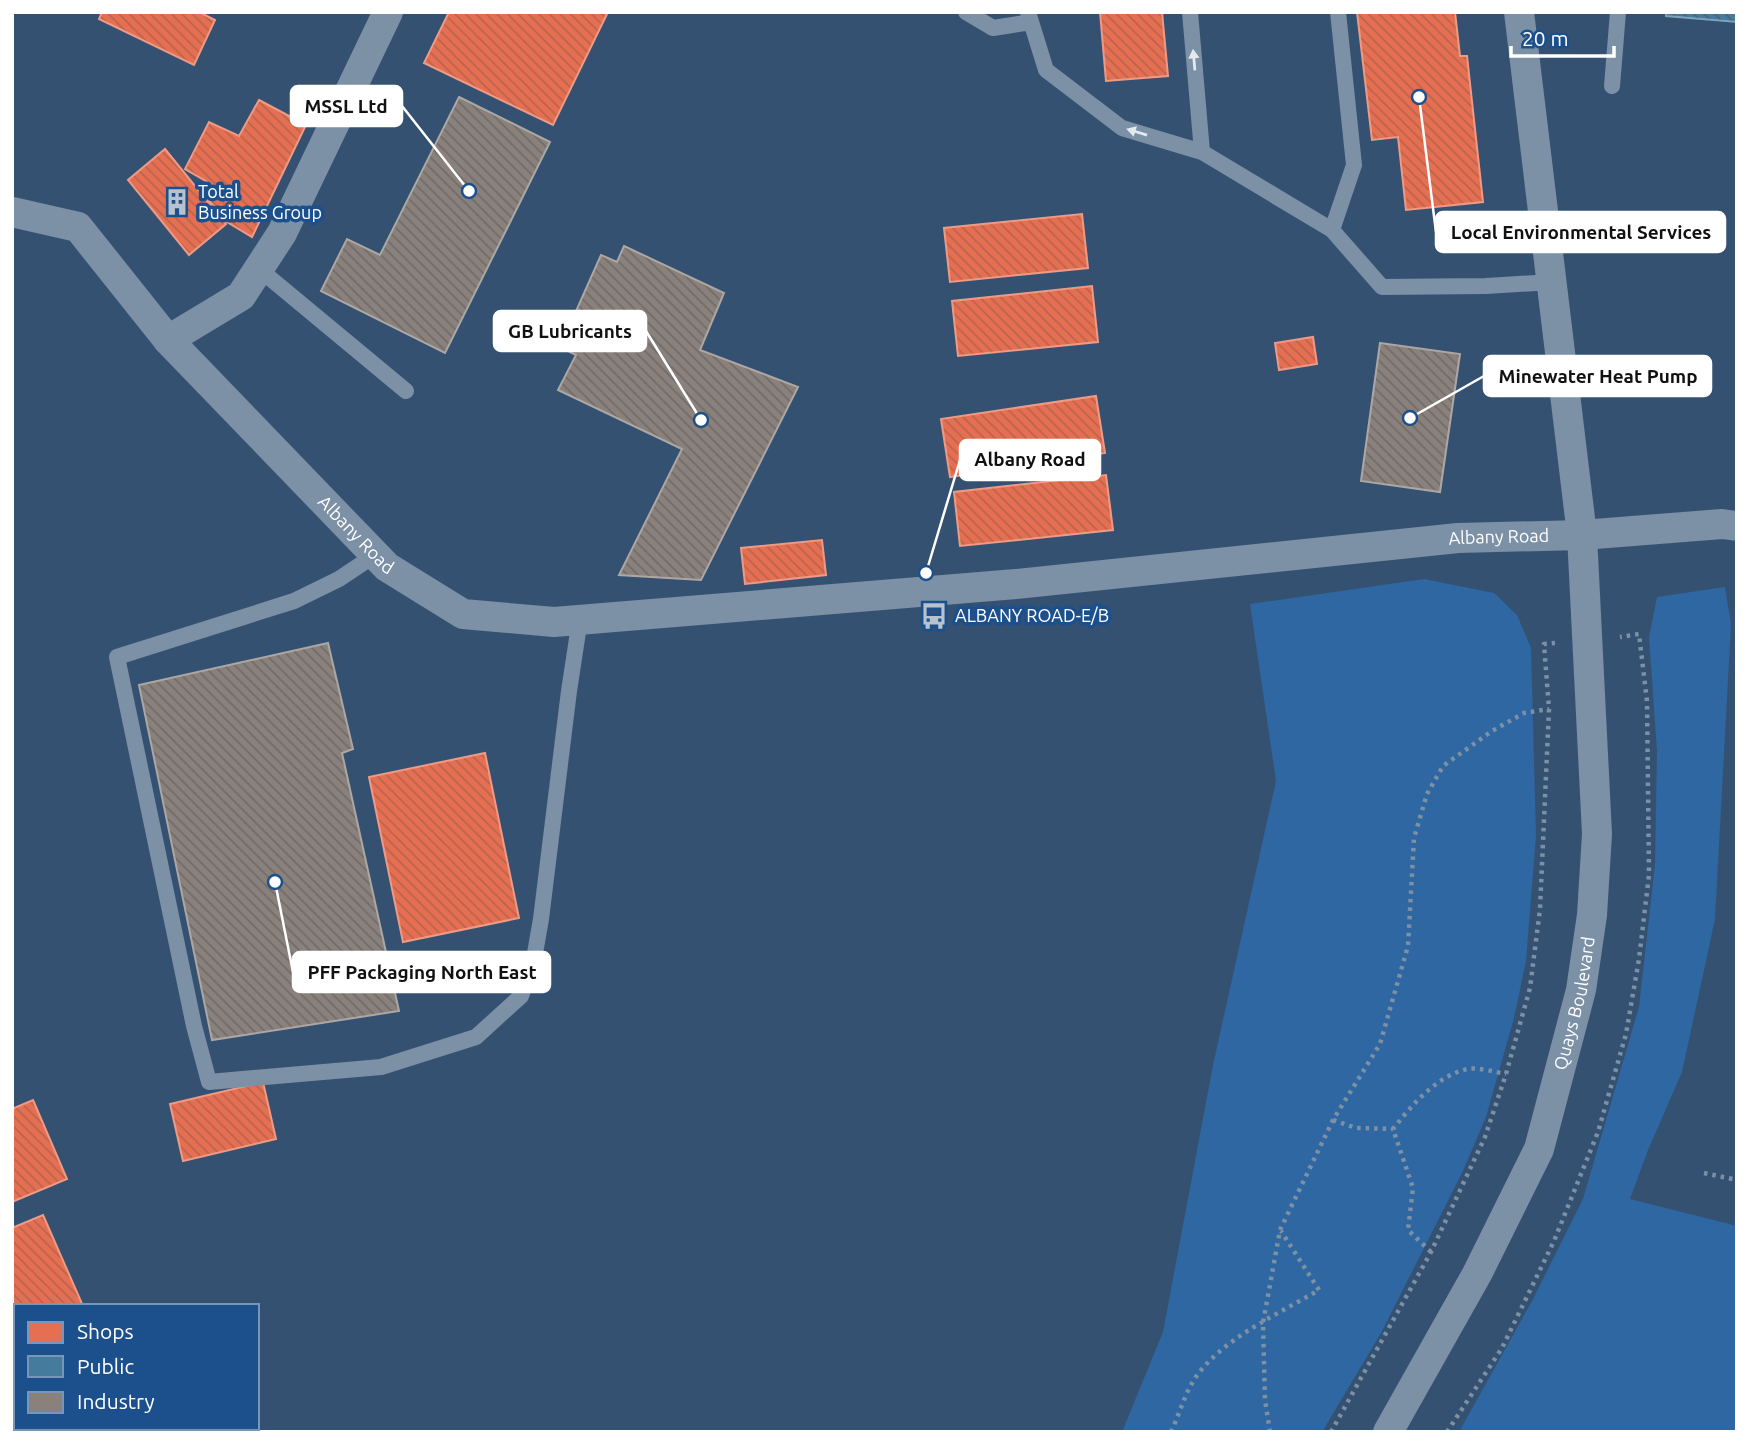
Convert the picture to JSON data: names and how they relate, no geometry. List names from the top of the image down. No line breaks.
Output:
{"streets":{"street":["Albany Road","Quays Boulevard"]},"crossings":[["Albany Road","Quays Boulevard"]],"places":{"other":["Local Environmental Services","MSSL Ltd","Minewater Heat Pump","GB Lubricants","Albany Road","PFF Packaging North East"],"building":["Total Business Group"],"bus stop":["ALBANY ROAD-E/B"]},"legend":["Shops","Public","Industry"],"scale_bar":"20 m"}
